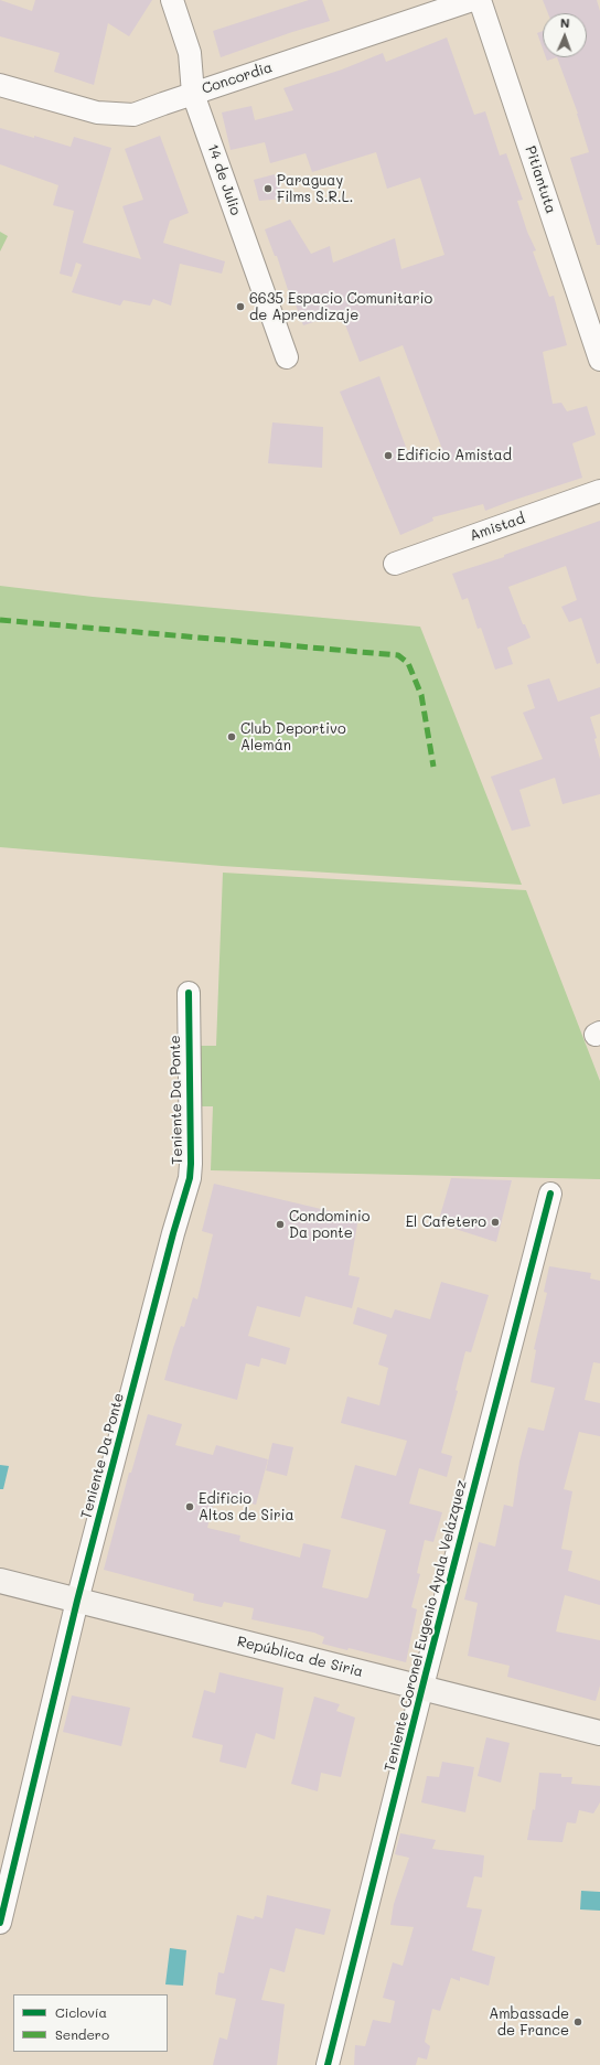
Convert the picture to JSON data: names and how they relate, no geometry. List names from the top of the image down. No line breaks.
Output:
{"streets":{"street":["Concordia","14 de Julio","Pitiantuta","Amistad","Teniente Da Ponte","Teniente Coronel Eugenio Ayala Velázquez","República de Siria"]},"crossings":[["Concordia","14 de Julio"],["Teniente Da Ponte","República de Siria"],["Teniente Coronel Eugenio Ayala Velázquez","República de Siria"]],"places":["Paraguay Films S.R.L.","6635 Espacio Comunitario de Aprendizaje","Edificio Amistad","Club Deportivo Alemán","El Cafetero","Condominio Da ponte","Edificio Altos de Siria","Ambassade de France"],"legend":["Ciclovía","Sendero"],"north":"top"}
